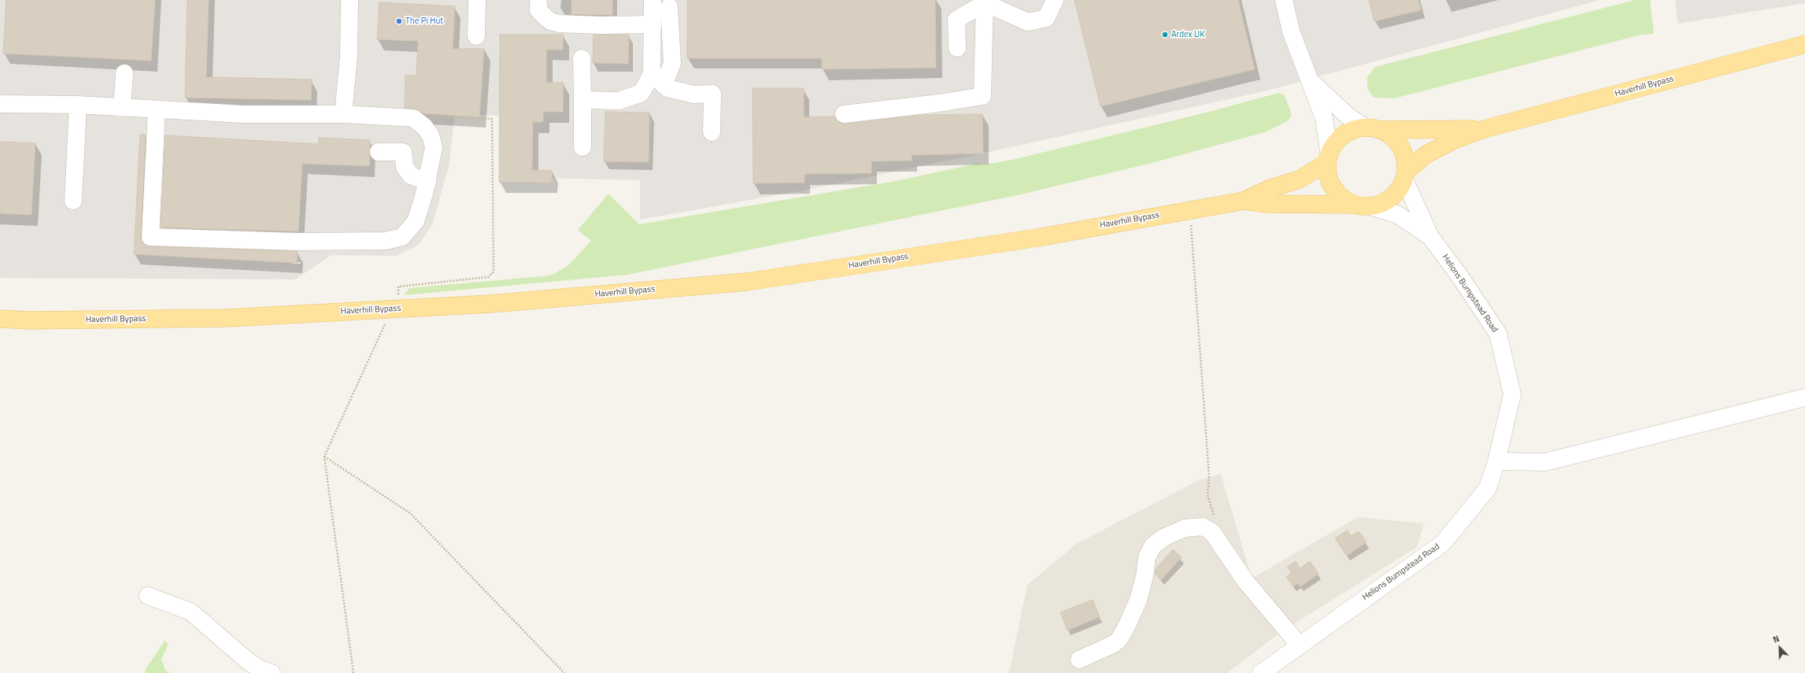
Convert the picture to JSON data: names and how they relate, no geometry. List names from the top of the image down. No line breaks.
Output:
{"streets":{"main road":["Haverhill Bypass"],"street":["Helions Bumpstead Road"]},"crossings":[["Haverhill Bypass","Helions Bumpstead Road"]],"places":["The Pi Hut","Ardex UK"],"north":"top left"}
